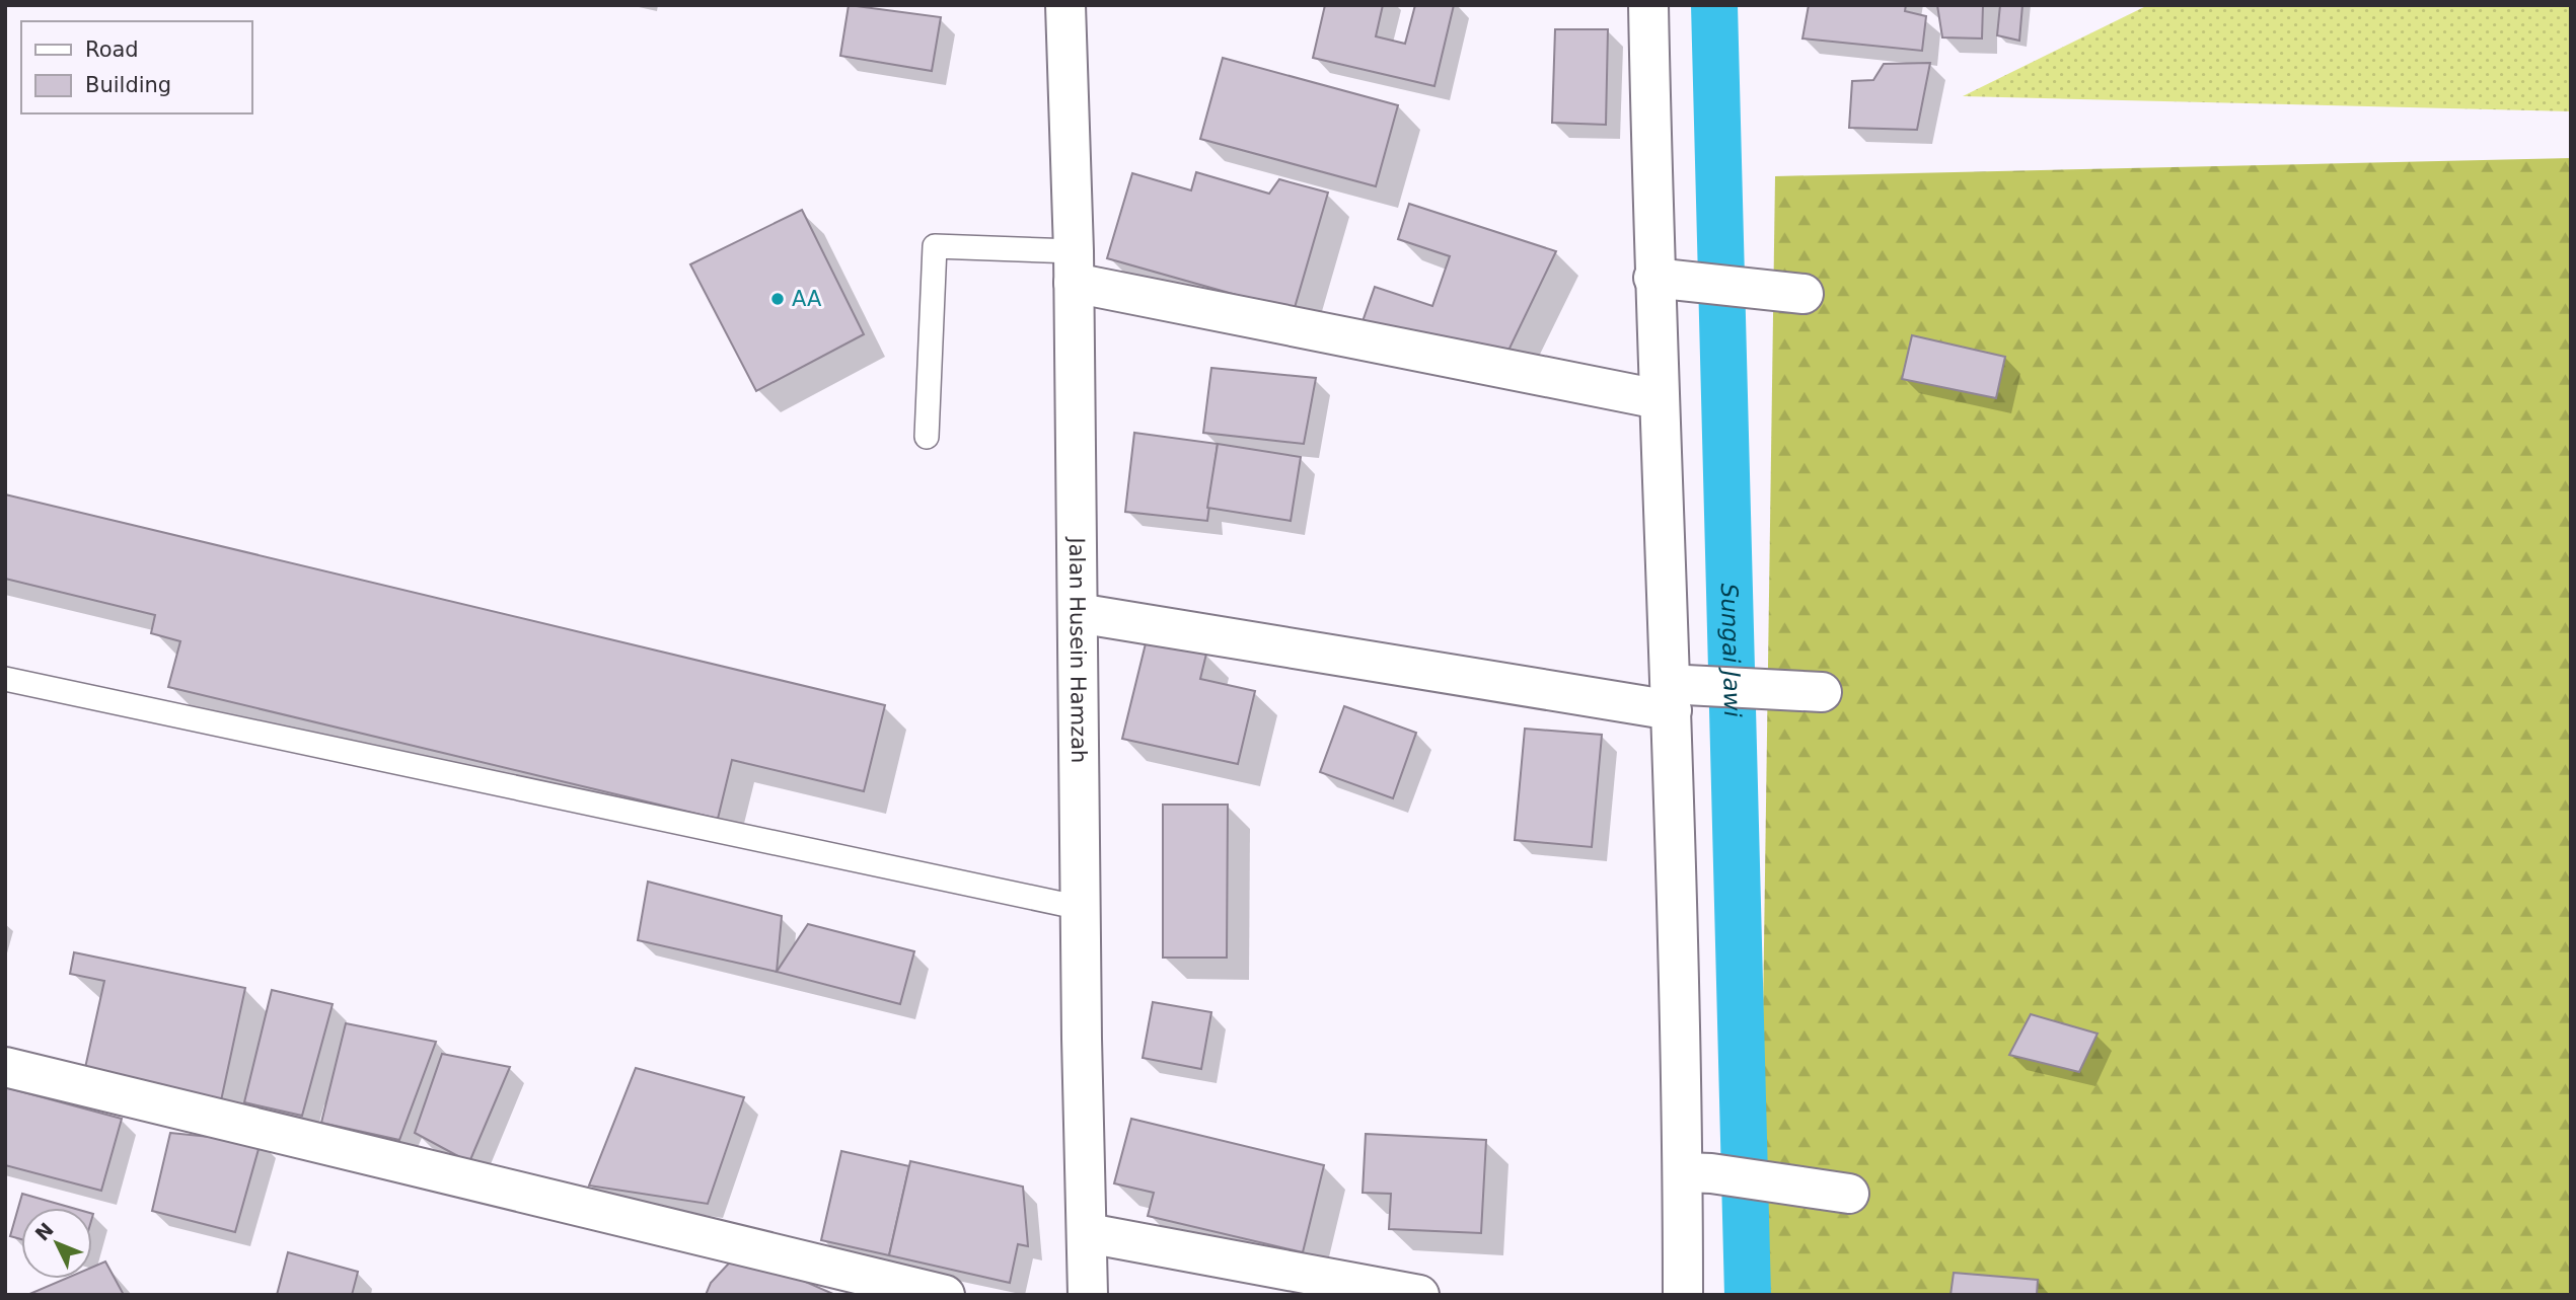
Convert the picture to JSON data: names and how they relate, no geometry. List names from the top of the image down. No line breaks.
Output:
{"streets":{"street":["Jalan Husein Hamzah"]},"water":["Sungai Jawi"],"places":["AA"],"legend":["Road","Building"],"north":"top left"}
